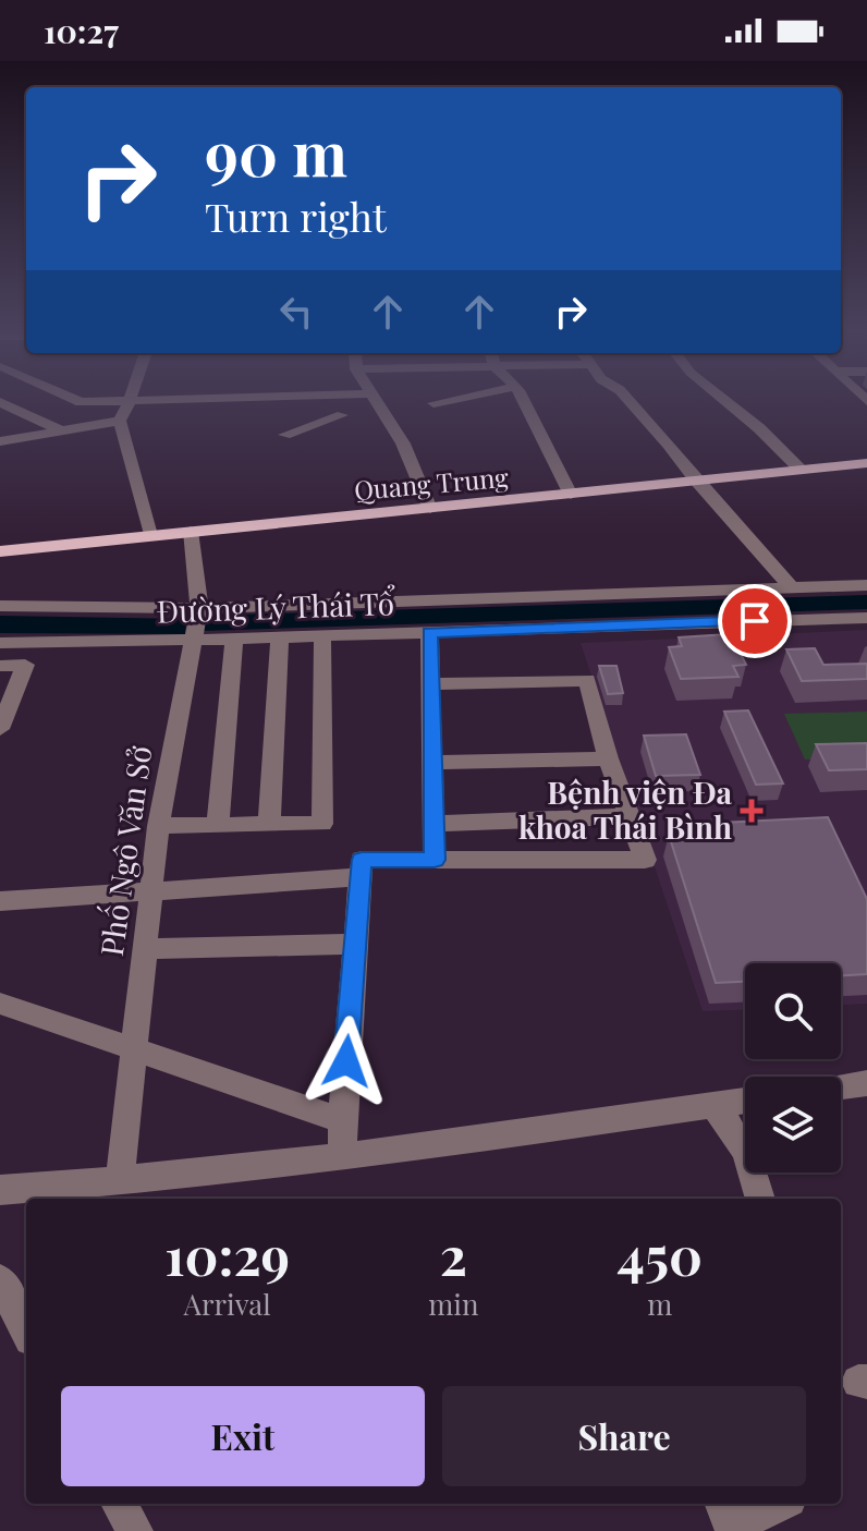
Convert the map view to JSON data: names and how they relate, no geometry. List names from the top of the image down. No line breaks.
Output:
{"streets":{"main road":["Quang Trung"],"street":["Đường Lý Thái Tổ","Phố Ngô Văn Sở"]},"crossings":[["Quang Trung","Phố Ngô Văn Sở"],["Đường Lý Thái Tổ","Phố Ngô Văn Sở"]],"places":{"health":["Bệnh viện Đa khoa Thái Bình"]},"page":{"status":"10:27","turn":["90 m","Turn right"],"eta":["10:29","Arrival","2","min","450","m"],"buttons":["Exit","Share"]}}
